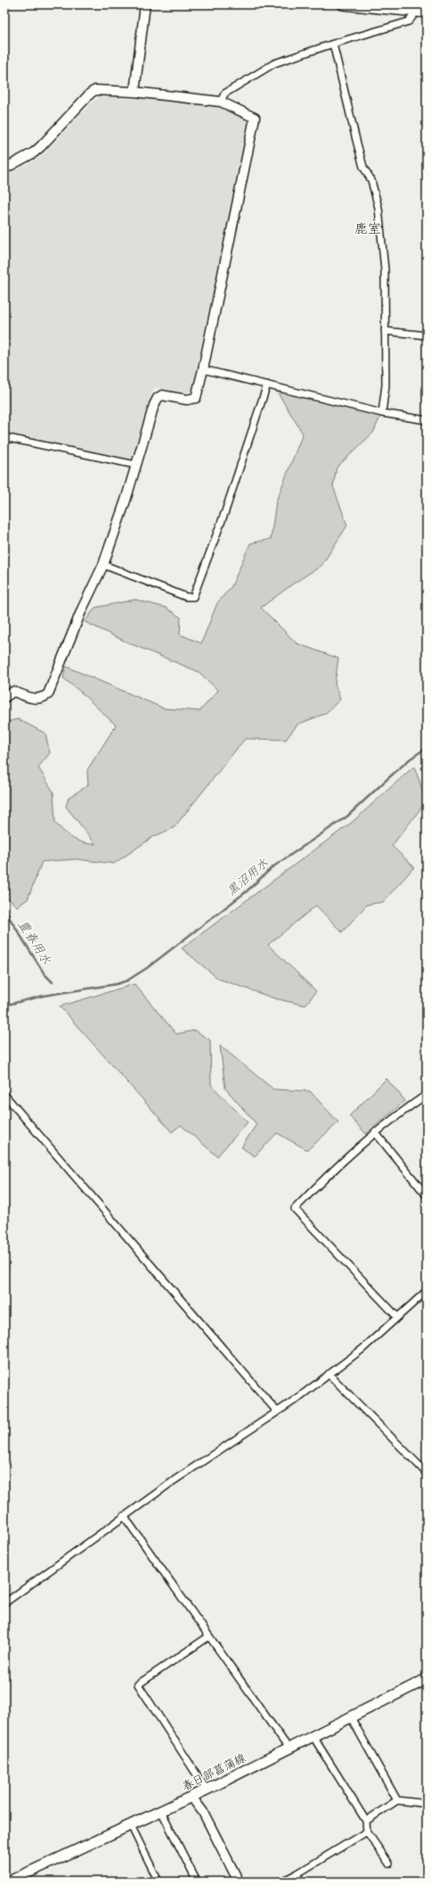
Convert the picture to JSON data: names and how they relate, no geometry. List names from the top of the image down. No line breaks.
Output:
{"streets":{"main road":["春日部菖蒲線"]},"districts":["鹿室"],"water":["黒沼用水","豊春用水"]}
